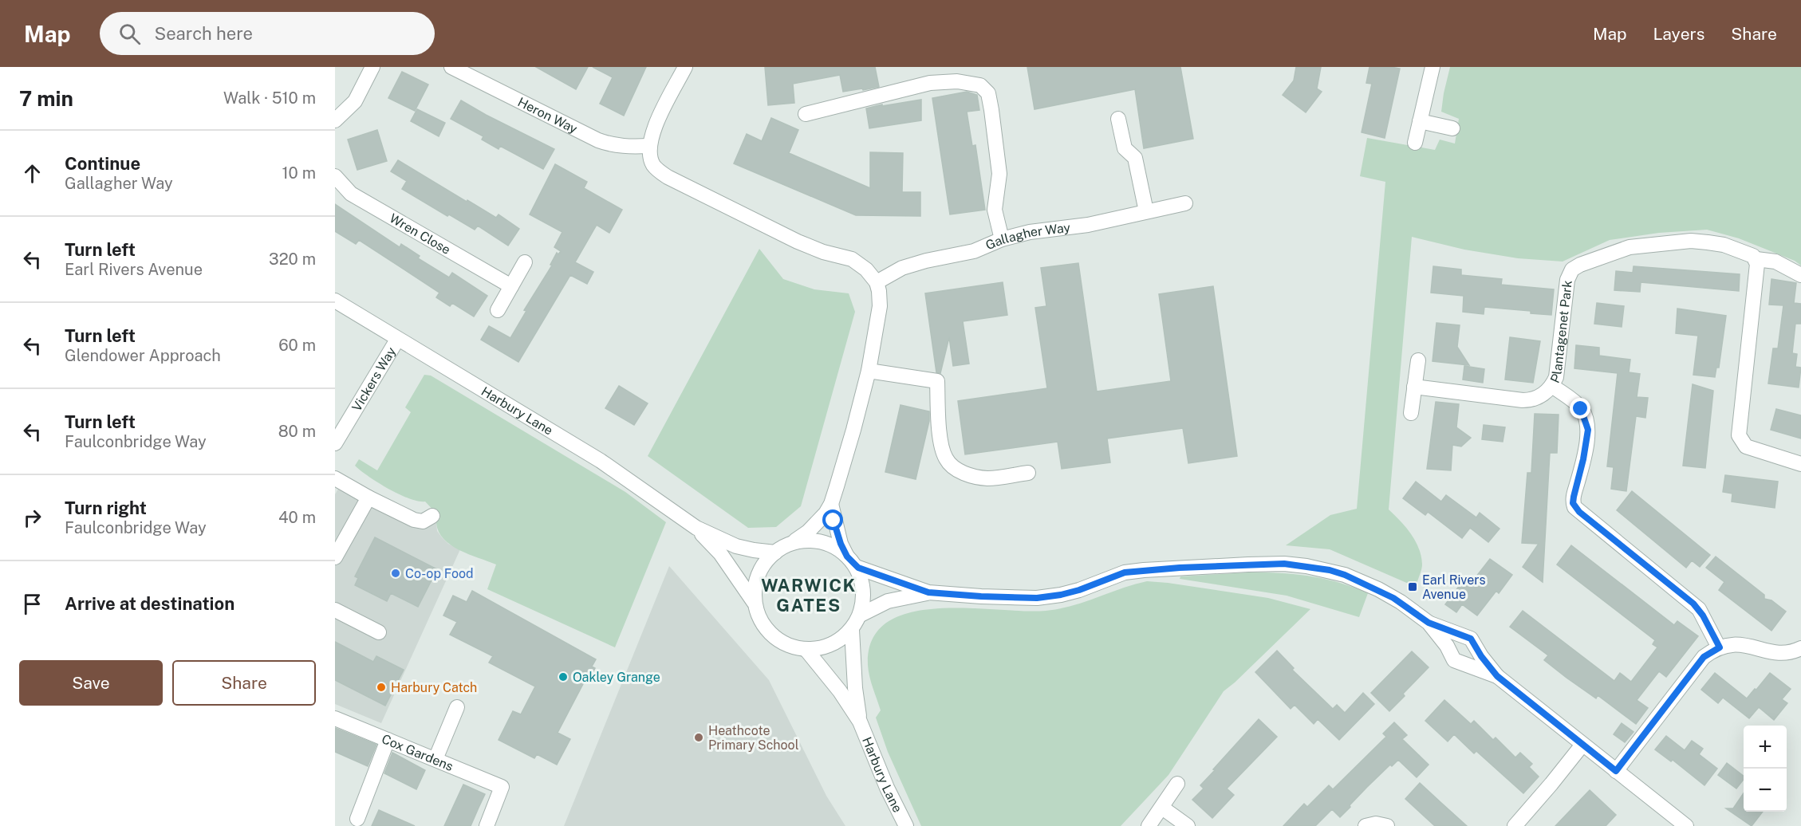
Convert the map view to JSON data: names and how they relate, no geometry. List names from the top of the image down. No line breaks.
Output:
{"streets":{"street":["Heron Way","Wren Close","Gallagher Way","Plantagenet Park","Vickers Way","Harbury Lane","Cox Gardens"]},"crossings":[["Vickers Way","Harbury Lane"]],"districts":["WARWICK GATES"],"places":{"other":["Co-op Food","Oakley Grange","Harbury Catch","Heathcote Primary School"],"transit":["Earl Rivers Avenue"]},"page":{"header":"Map","search":"Search here","nav":["Map","Layers","Share"],"heading":["7 min","Walk · 510 m"],"list":[["Continue","Gallagher Way","10 m"],["Turn left","Earl Rivers Avenue","320 m"],["Turn left","Glendower Approach","60 m"],["Turn left","Faulconbridge Way","80 m"],["Turn right","Faulconbridge Way","40 m"],"Arrive at destination"],"buttons":["Save","Share"],"map_buttons":["+","−"]}}
